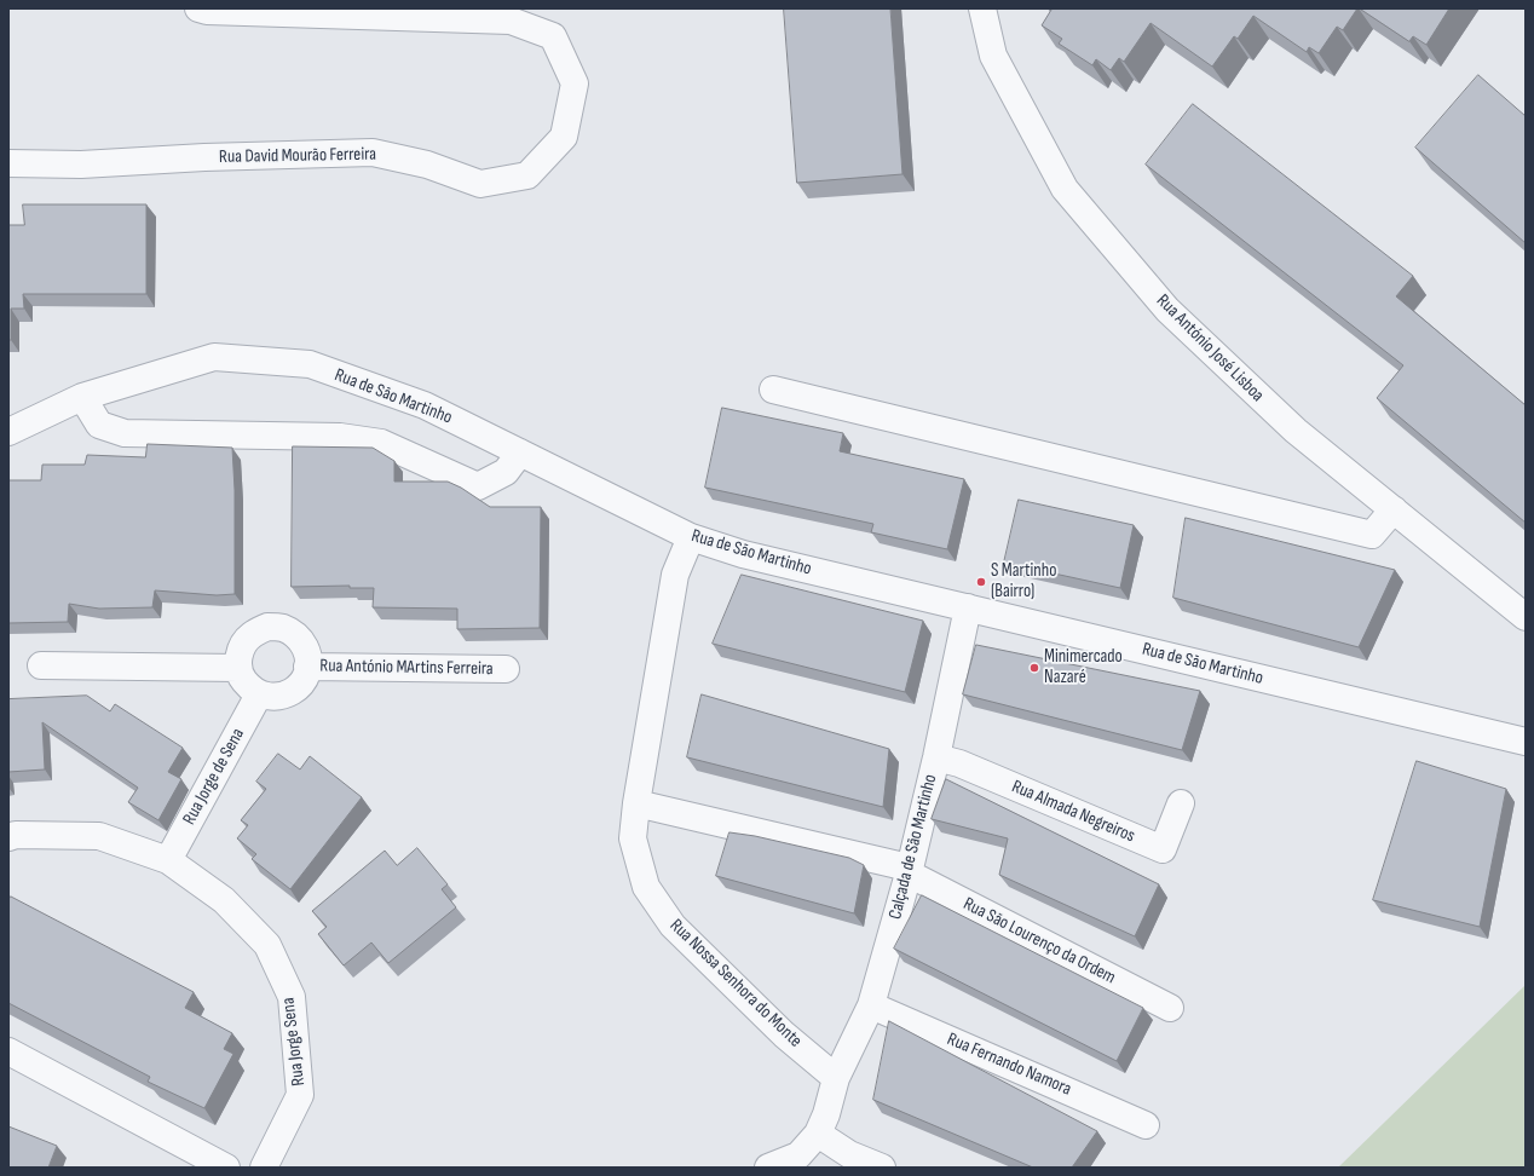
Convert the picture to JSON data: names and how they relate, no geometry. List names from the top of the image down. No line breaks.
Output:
{"streets":{"street":["Rua David Mourão Ferreira","Rua António José Lisboa","Rua de São Martinho","Rua António MArtins Ferreira","Rua Jorge de Sena","Rua Almada Negreiros","Calçada de São Martinho","Rua São Lourenço da Ordem","Rua Nossa Senhora do Monte","Rua Jorge Sena","Rua Fernando Namora"]},"crossings":[["Rua de São Martinho","Calçada de São Martinho"],["Rua de São Martinho","Rua Nossa Senhora do Monte"],["Rua António MArtins Ferreira","Rua Jorge de Sena"],["Rua Jorge de Sena","Rua Jorge Sena"],["Rua Almada Negreiros","Calçada de São Martinho"],["Calçada de São Martinho","Rua São Lourenço da Ordem"],["Calçada de São Martinho","Rua Nossa Senhora do Monte"],["Calçada de São Martinho","Rua Fernando Namora"],["Rua São Lourenço da Ordem","Rua Nossa Senhora do Monte"]],"places":["S Martinho (Bairro)","Minimercado Nazaré"]}
